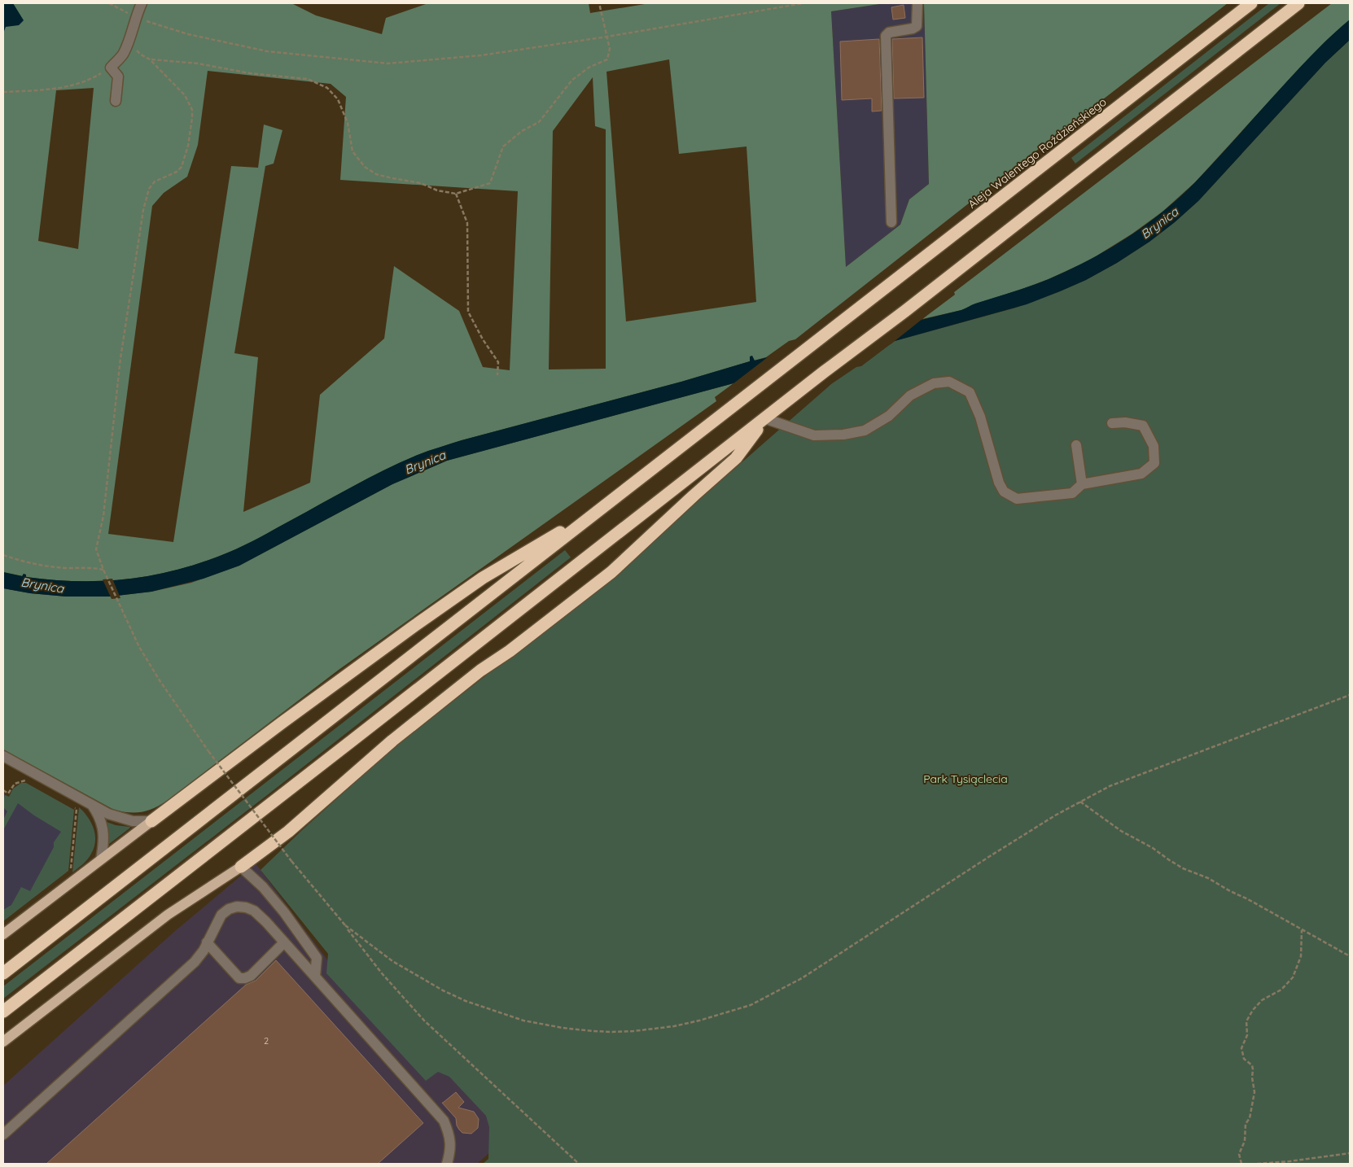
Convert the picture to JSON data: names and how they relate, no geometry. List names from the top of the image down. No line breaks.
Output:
{"streets":{"highway":["Aleja Walentego Roździeńskiego"]},"water":["Brynica"],"parks":["Park Tysiąclecia"],"house_numbers":["2"]}
